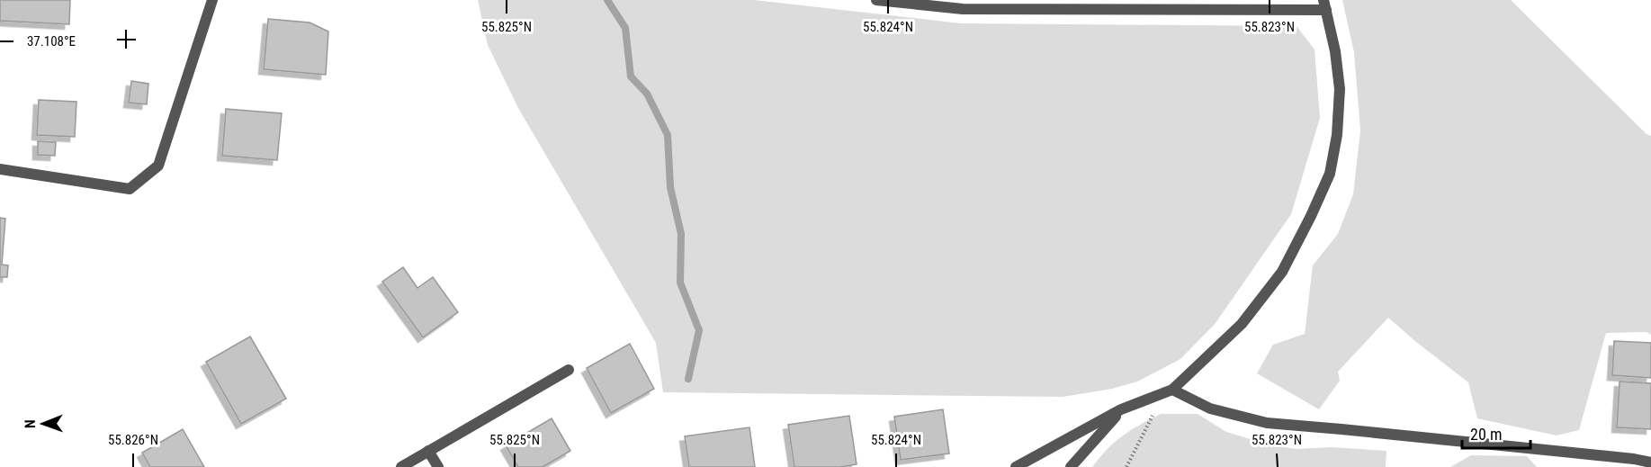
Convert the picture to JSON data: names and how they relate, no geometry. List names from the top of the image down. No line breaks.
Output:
{"scale_bar":"20 m","north":"left","coordinates":["55.825°N","55.824°N","55.823°N","37.108°E","55.826°N"]}
